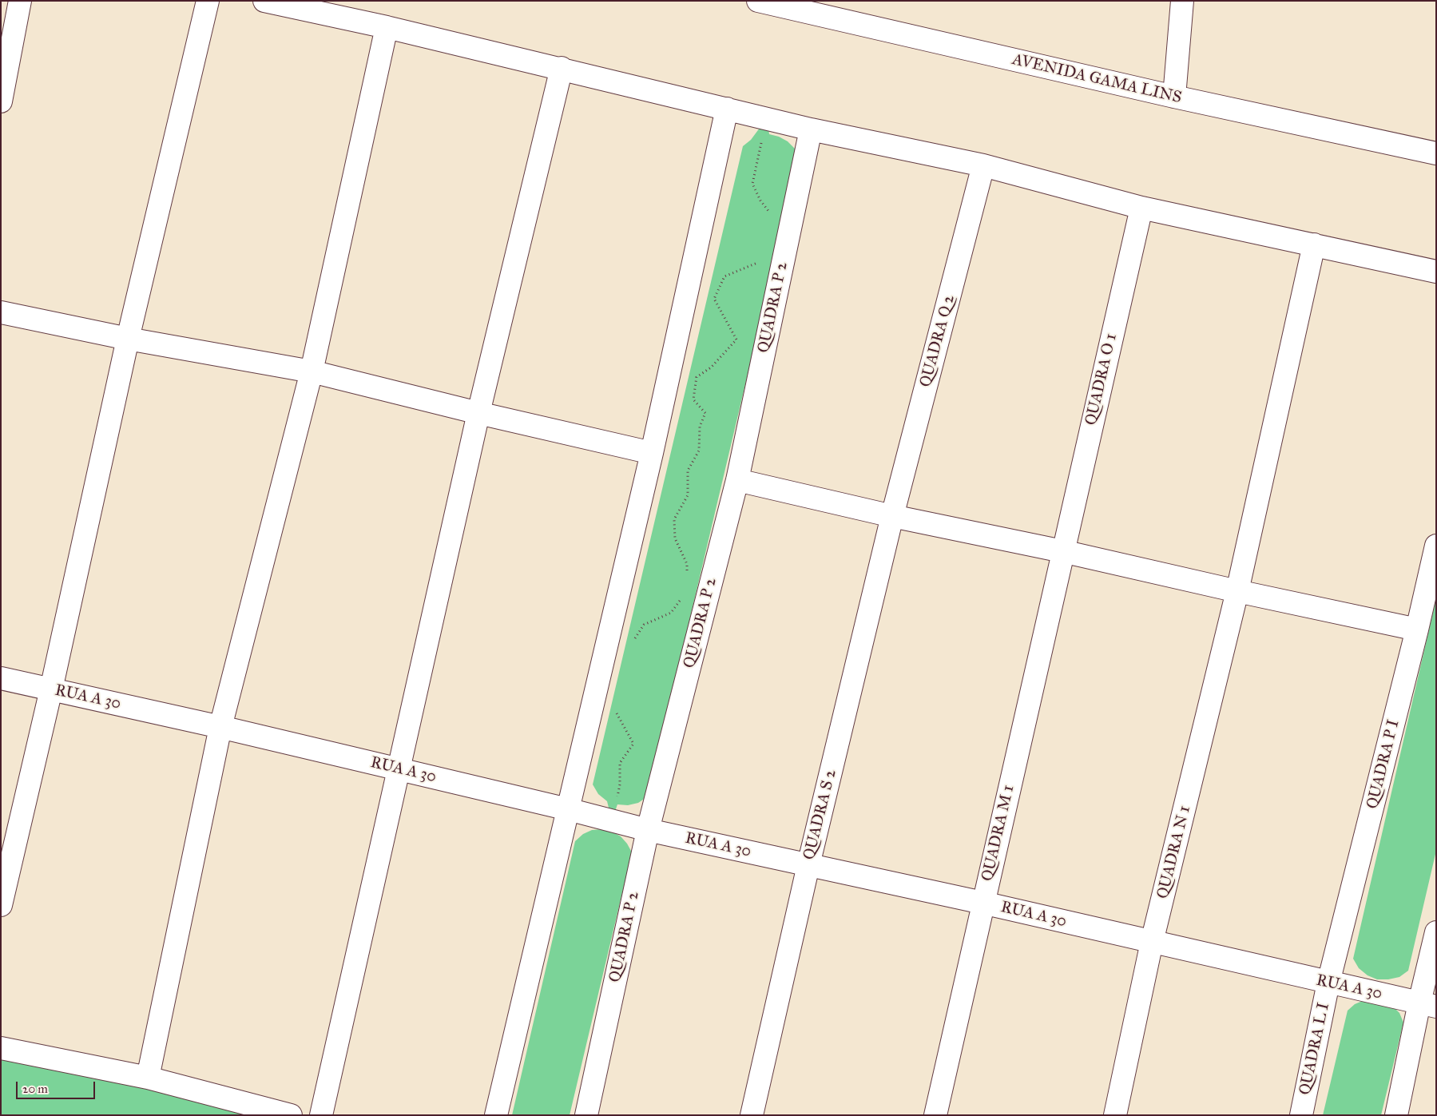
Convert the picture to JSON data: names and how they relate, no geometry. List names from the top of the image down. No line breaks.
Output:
{"streets":{"street":["AVENIDA GAMA LINS","QUADRA P 2","QUADRA Q 2","QUADRA O 1","RUA A 30","QUADRA P I","QUADRA S 2","QUADRA M 1","QUADRA N 1","QUADRA L I"]},"crossings":[["QUADRA P 2","RUA A 30"],["QUADRA Q 2","QUADRA S 2"],["QUADRA O 1","QUADRA M 1"],["RUA A 30","QUADRA P I"],["RUA A 30","QUADRA S 2"],["RUA A 30","QUADRA M 1"],["RUA A 30","QUADRA N 1"],["RUA A 30","QUADRA L I"],["QUADRA P I","QUADRA L I"]],"scale_bar":"20 m"}
